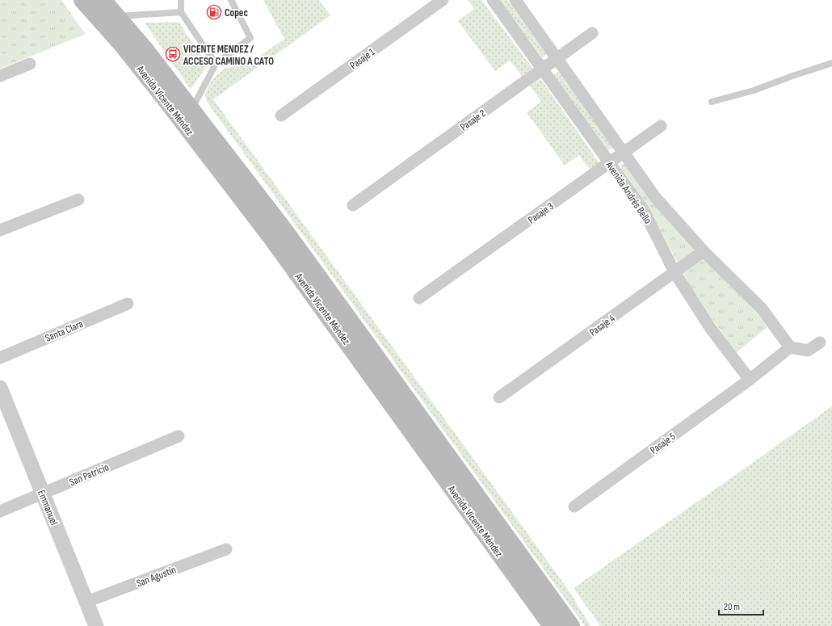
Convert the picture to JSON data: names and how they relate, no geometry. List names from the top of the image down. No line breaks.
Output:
{"streets":{"main road":["Avenida Vicente Méndez"],"street":["Pasaje 1","Pasaje 2","Avenida Andrés Bello","Pasaje 3","Pasaje 4","Santa Clara","Pasaje 5","San Patricio","Emmanuel","San Agustín"]},"crossings":[["Pasaje 2","Avenida Andrés Bello"],["Avenida Andrés Bello","Pasaje 3"],["Avenida Andrés Bello","Pasaje 4"],["Avenida Andrés Bello","Pasaje 5"],["San Patricio","Emmanuel"],["Emmanuel","San Agustín"]],"places":{"fuel station":["Copec"],"bus stop":["VICENTE MENDEZ / ACCESO CAMINO A CATO"]},"scale_bar":"20 m"}
